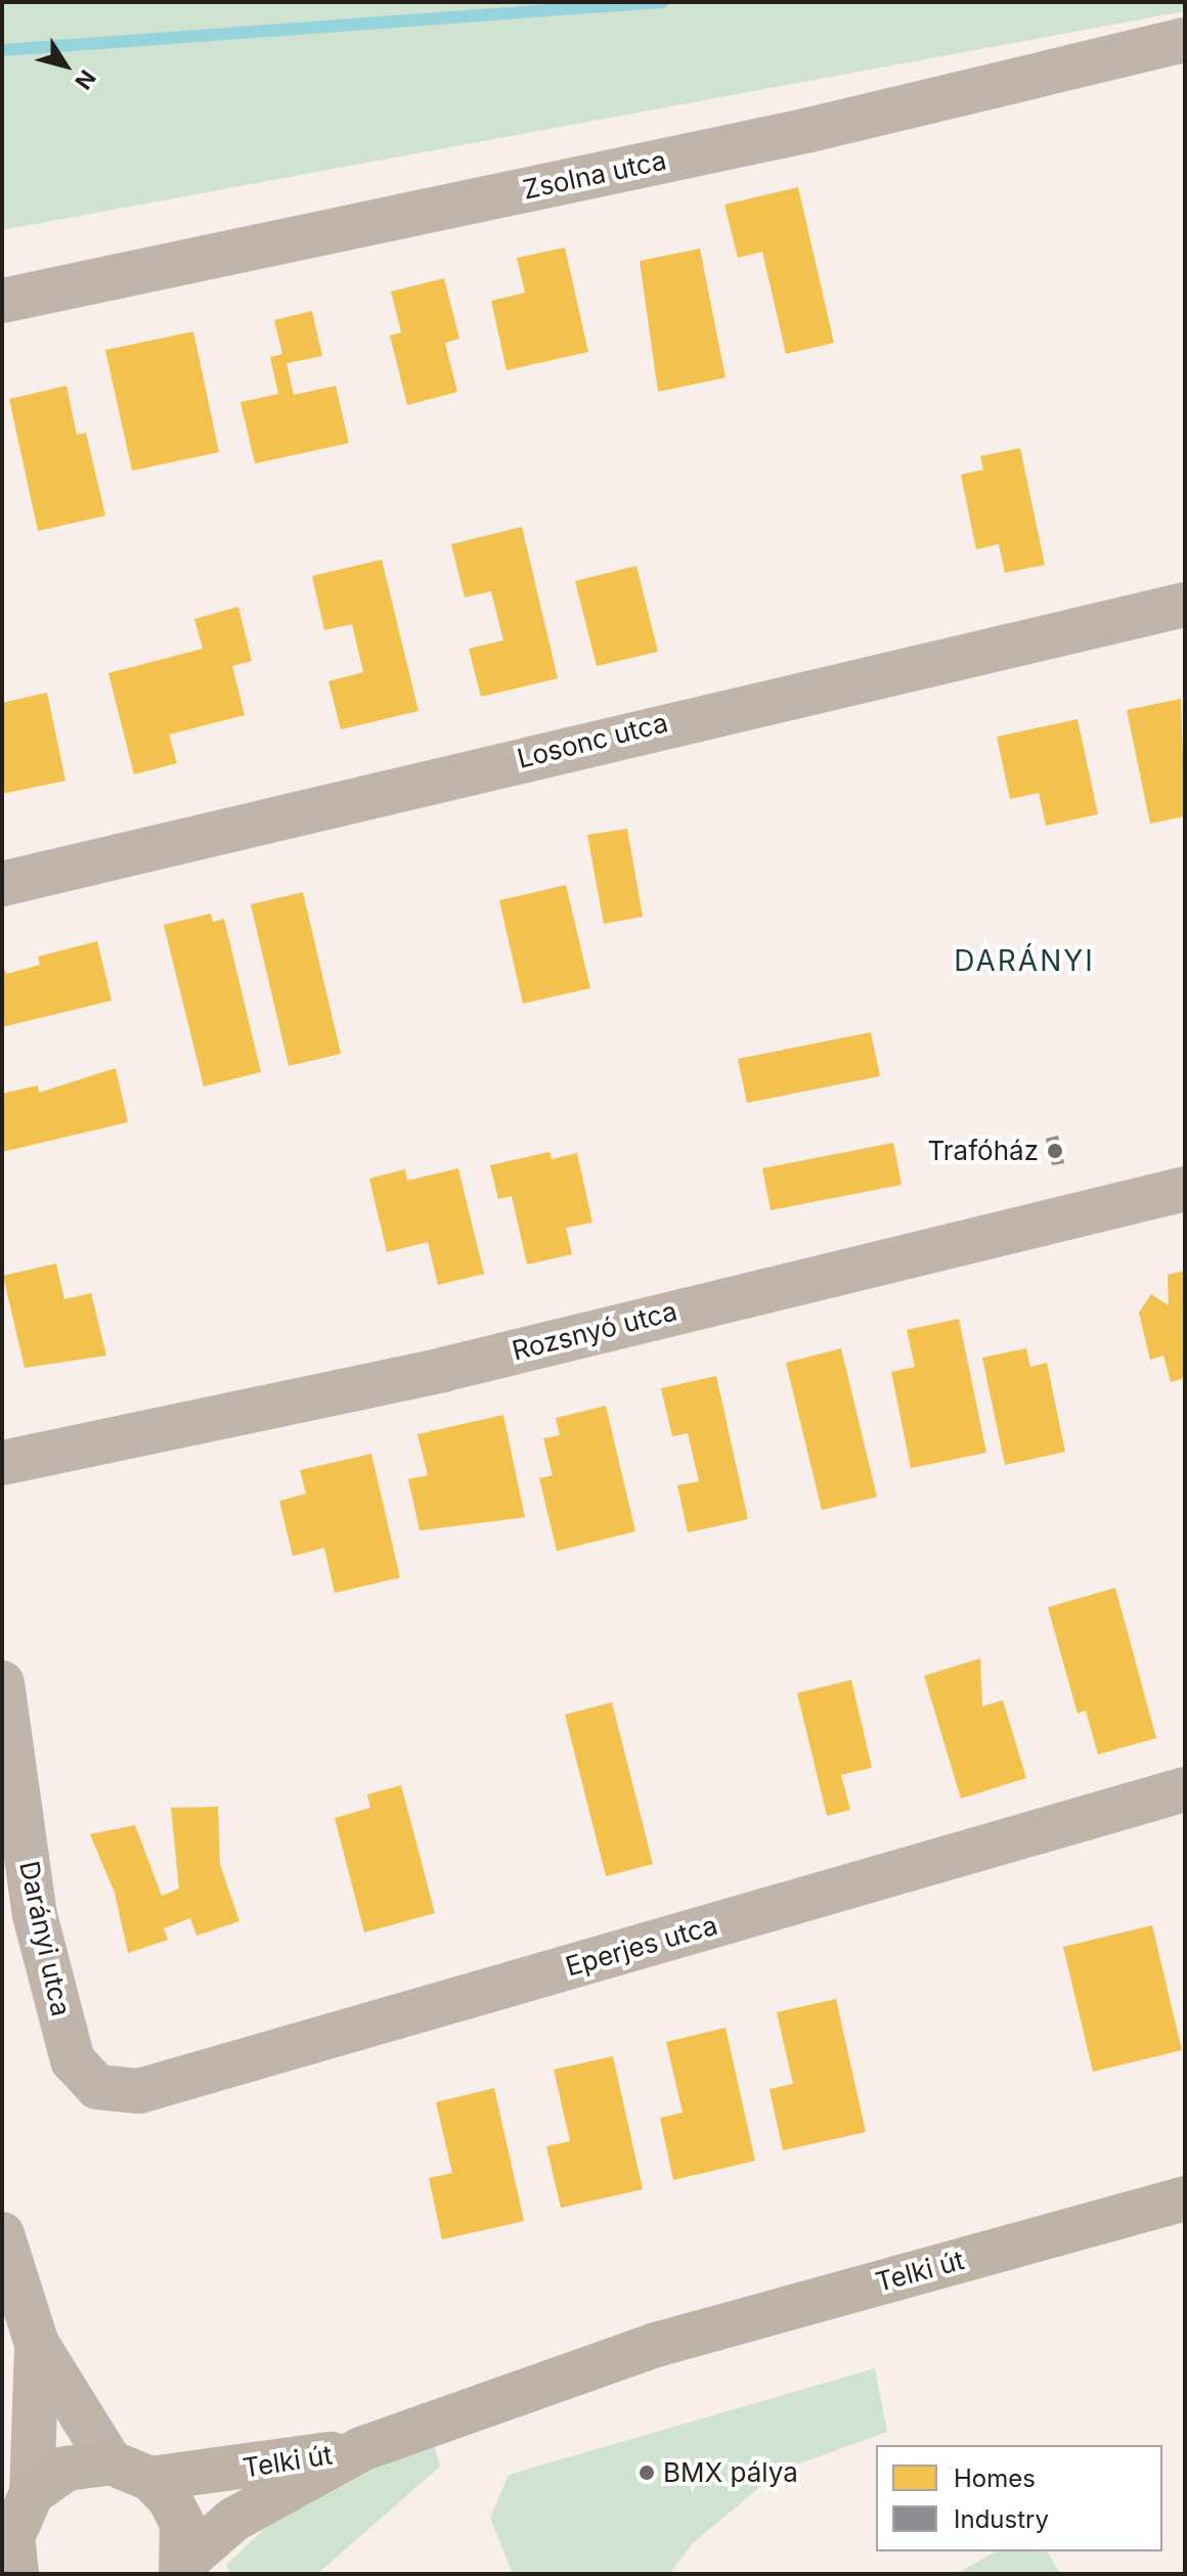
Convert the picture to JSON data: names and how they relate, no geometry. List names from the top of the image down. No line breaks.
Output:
{"streets":{"main road":["Telki út"],"street":["Zsolna utca","Losonc utca","Rozsnyó utca","Darányi utca","Eperjes utca"]},"crossings":[["Darányi utca","Eperjes utca"]],"districts":["DARÁNYI"],"places":["Trafóház","BMX pálya"],"legend":["Homes","Industry"],"north":"bottom right"}
